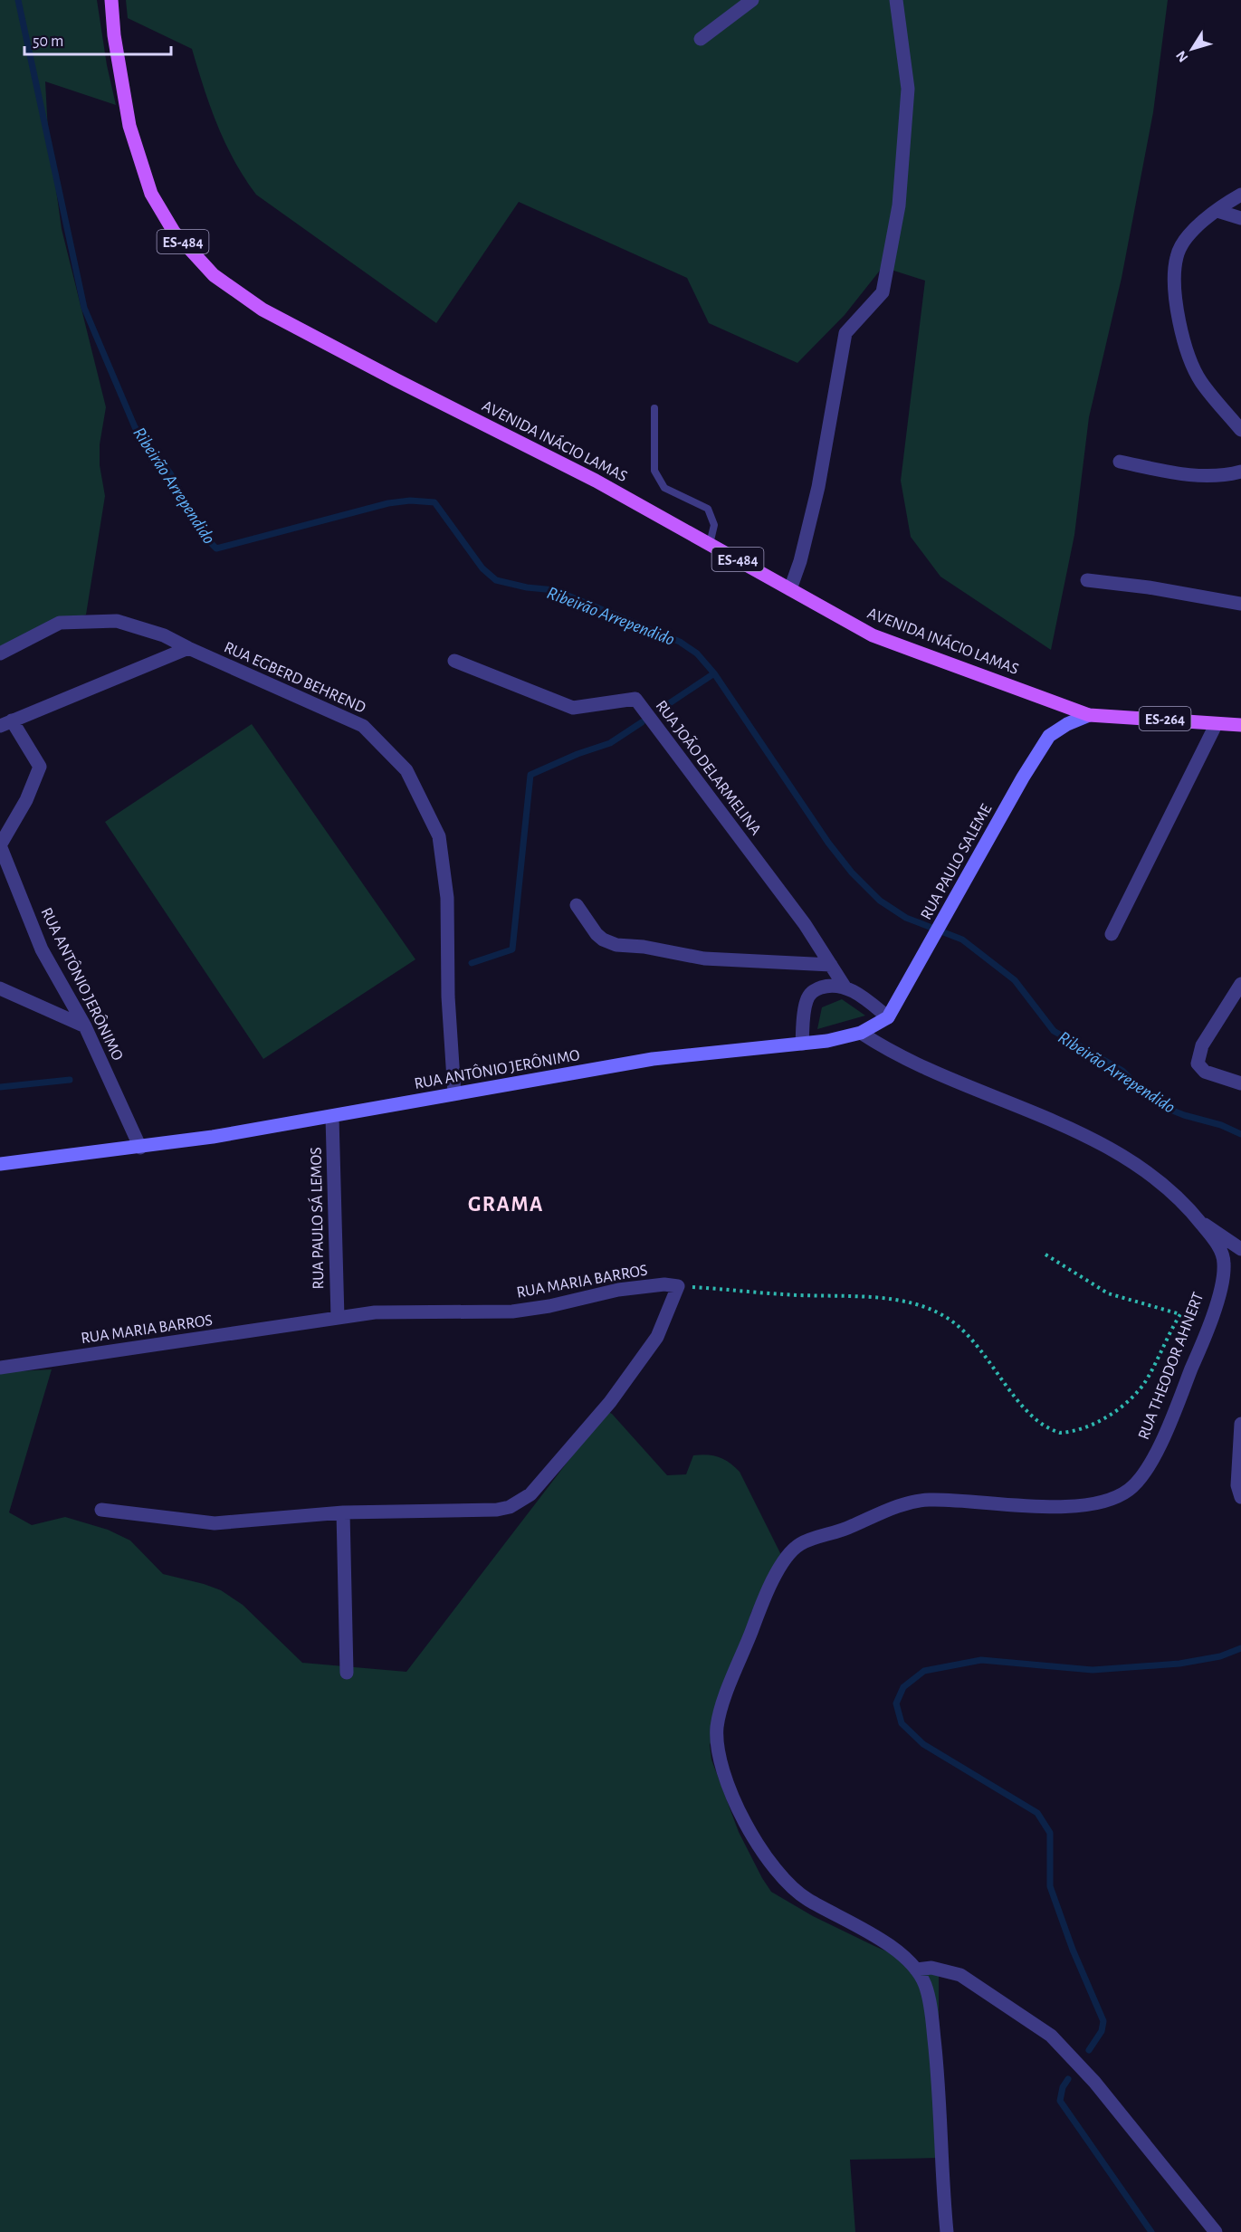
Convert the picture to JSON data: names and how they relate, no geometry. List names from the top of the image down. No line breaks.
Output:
{"streets":{"main road":["ES-484","AVENIDA INÁCIO LAMAS","ES-264","RUA PAULO SALEME","RUA ANTÔNIO JERÔNIMO"],"street":["RUA EGBERD BEHREND","RUA JOÃO DELARMELINA","RUA PAULO SÁ LEMOS","RUA MARIA BARROS","RUA THEODOR AHNERT"]},"crossings":[["AVENIDA INÁCIO LAMAS","RUA PAULO SALEME"],["RUA EGBERD BEHREND","RUA ANTÔNIO JERÔNIMO"],["RUA ANTÔNIO JERÔNIMO","RUA PAULO SÁ LEMOS"],["RUA ANTÔNIO JERÔNIMO","RUA THEODOR AHNERT"],["RUA PAULO SÁ LEMOS","RUA MARIA BARROS"]],"districts":["GRAMA"],"water":["Ribeirão Arrependido"],"scale_bar":"50 m","north":"bottom left"}
